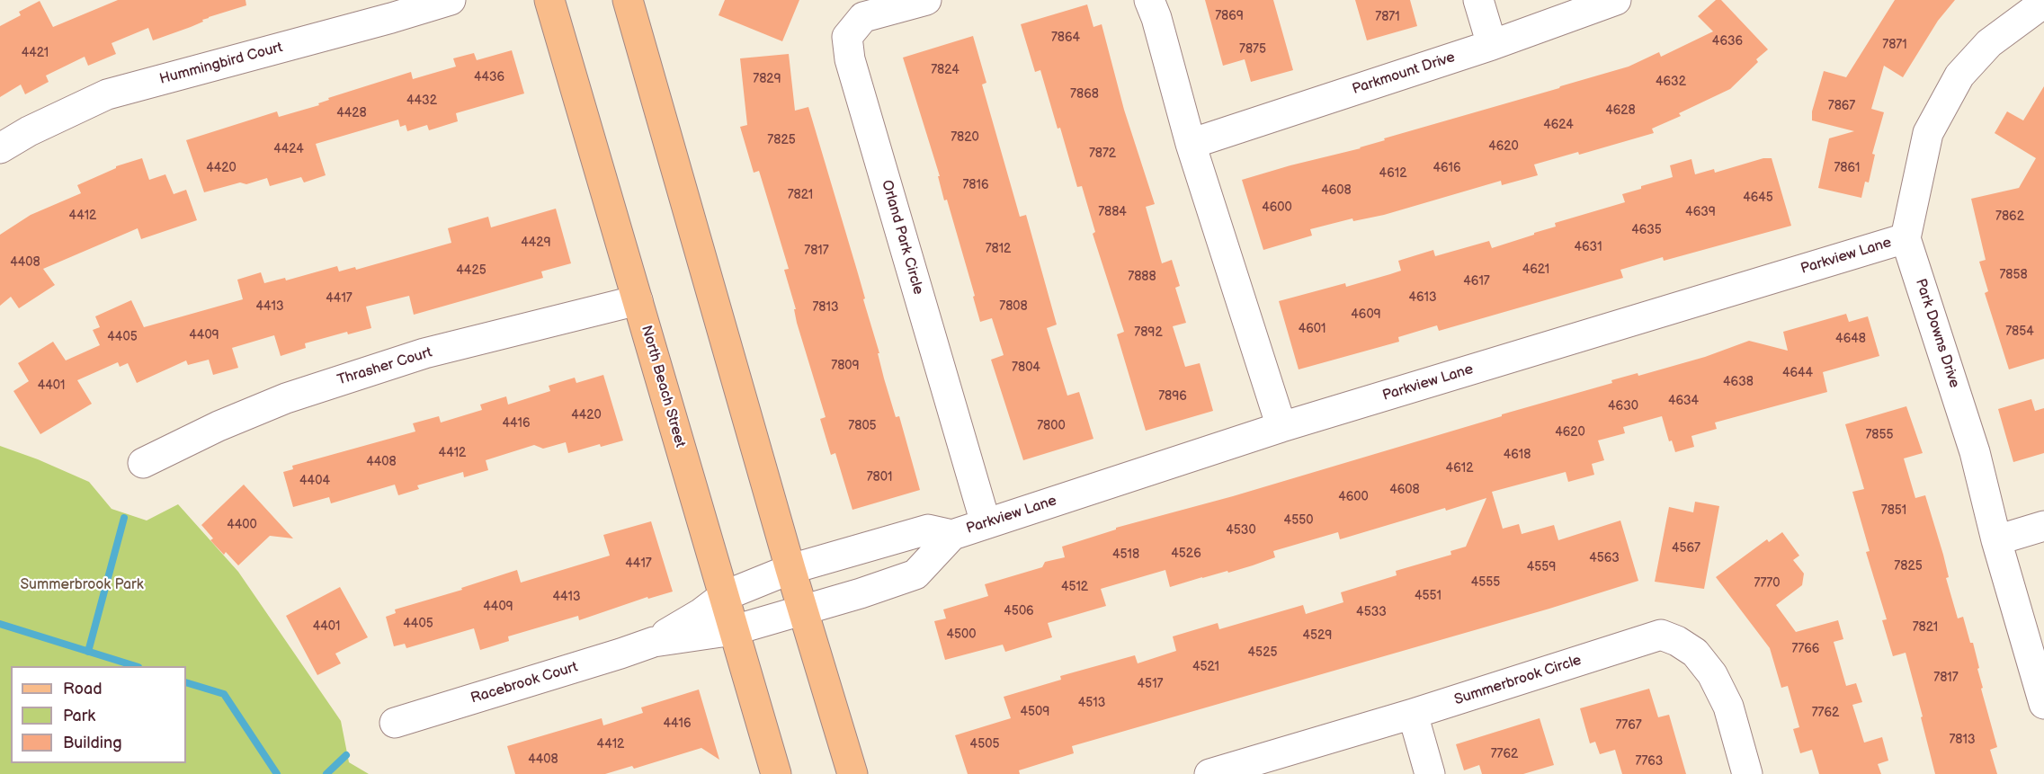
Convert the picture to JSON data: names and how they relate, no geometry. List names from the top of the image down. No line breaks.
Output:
{"streets":{"main road":["North Beach Street"],"street":["Hummingbird Court","Parkmount Drive","Orland Park Circle","Parkview Lane","Park Downs Drive","Thrasher Court","Summerbrook Circle","Racebrook Court"]},"crossings":[["Orland Park Circle","Parkview Lane"],["Parkview Lane","Park Downs Drive"],["Parkview Lane","North Beach Street"],["Parkview Lane","Racebrook Court"],["Thrasher Court","North Beach Street"],["North Beach Street","Racebrook Court"]],"parks":["Summerbrook Park"],"house_numbers":["7869","7871","7864","4636","7871","7875","4421","7824","4436","7829","4632","7868","4432","7867","4628","4428","4624","7820","7825","4620","4424","7872","4420","4616","7861","4612","7816","4608","7821","4645","4600","7884","4639","4412","7862","4635","4429","4631","7812","7817","4408","4621","4425","7858","7888","4617","4613","4417","4413","7808","7813","4609","4601","7854","7892","4409","4405","4648","7809","7804","4644","4638","4401","7896","4634","4630","4420","4416","7805","7800","4620","7855","4412","4618","4408","4612","7801","4404","4608","4600","7851","4550","4400","4530","4567","4526","4518","4563","4417","7825","4559","4555","7770","4512","4551","4413","4409","4506","4533","4405","4401","7821","4500","4529","7766","4525","4521","7817","4517","4513","4509","7762","4416","7767","7813","4412","4505","7762","4408","7763"],"legend":["Road","Park","Building"]}
